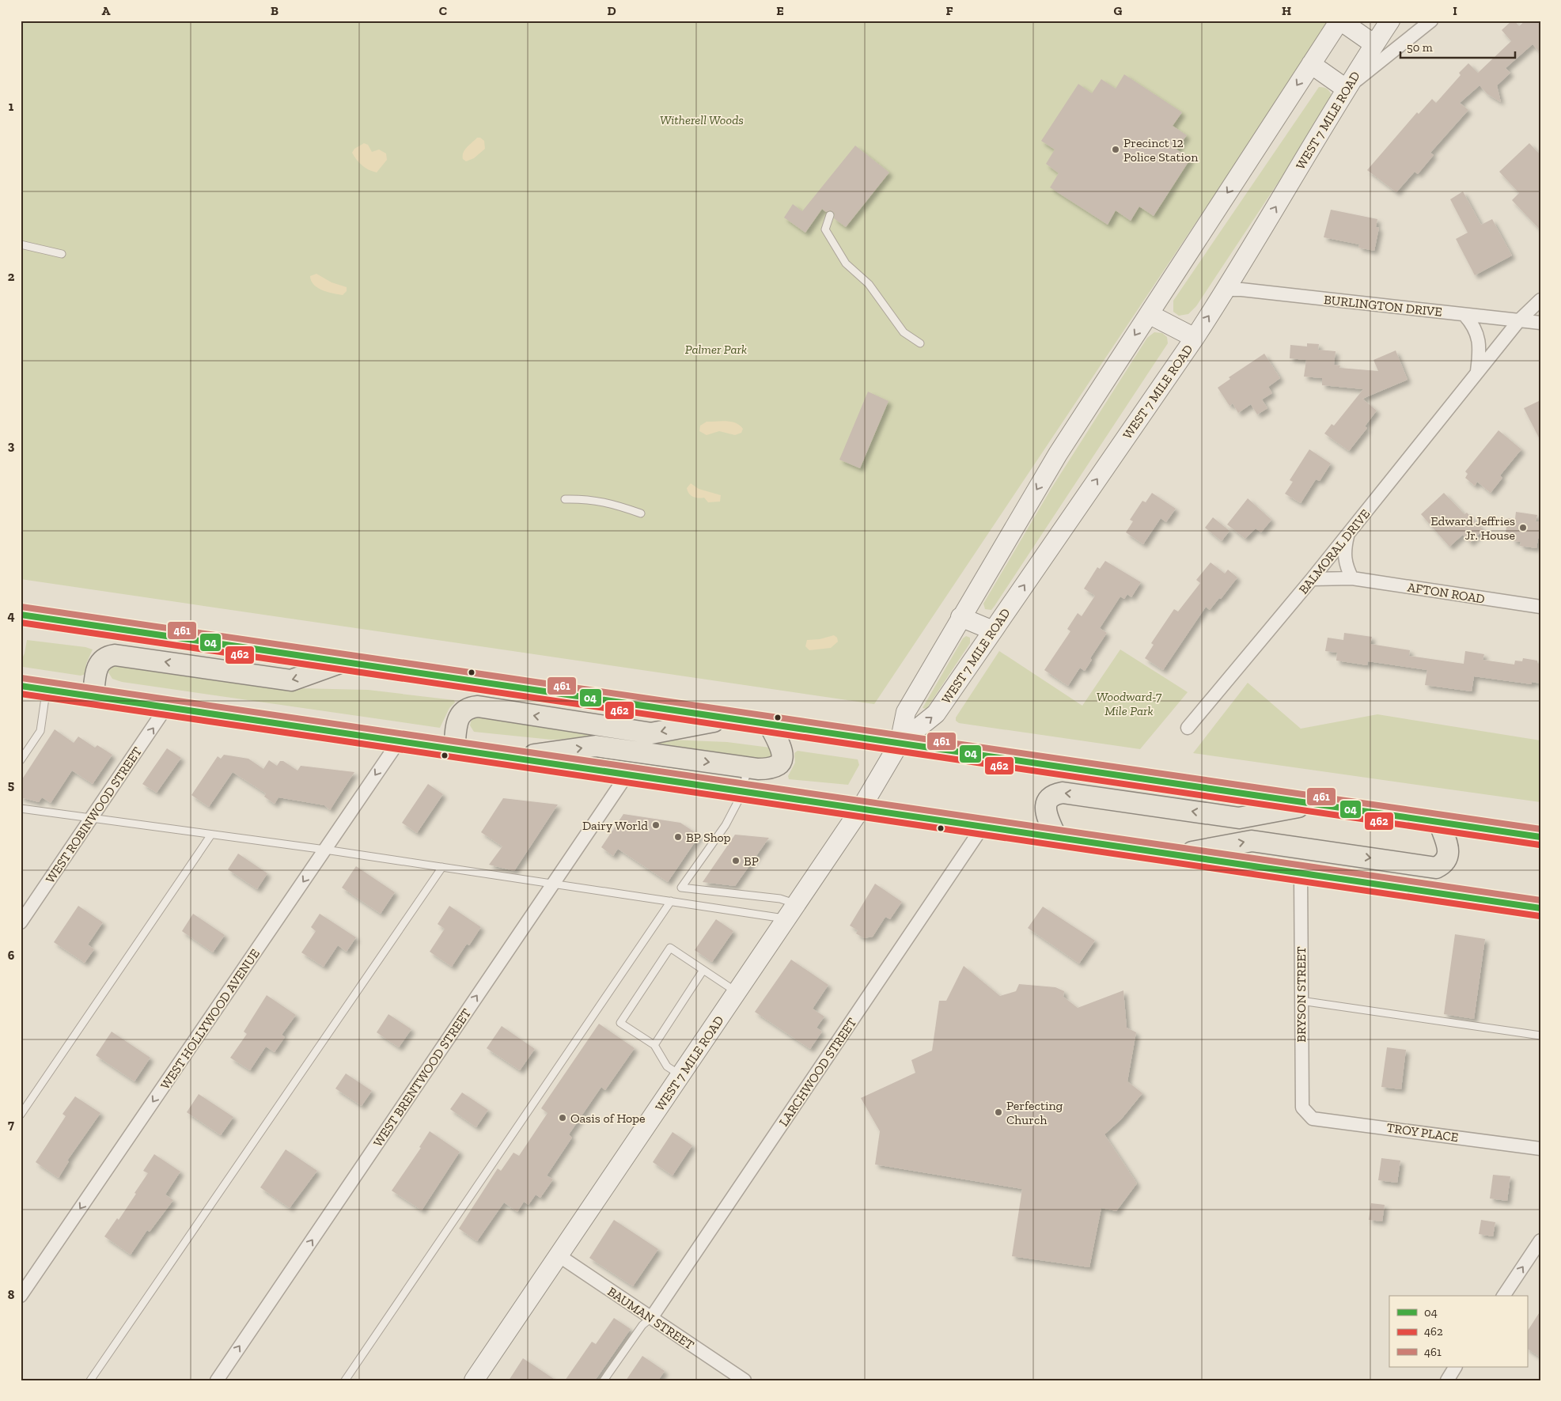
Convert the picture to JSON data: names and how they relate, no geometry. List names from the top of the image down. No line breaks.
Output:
{"streets":{"main road":["WEST 7 MILE ROAD"],"street":["BURLINGTON DRIVE","BALMORAL DRIVE","AFTON ROAD","WEST ROBINWOOD STREET","BRYSON STREET","WEST HOLLYWOOD AVENUE","LARCHWOOD STREET","WEST BRENTWOOD STREET","TROY PLACE","BAUMAN STREET"]},"crossings":[["WEST 7 MILE ROAD","BURLINGTON DRIVE"],["WEST 7 MILE ROAD","BAUMAN STREET"],["BURLINGTON DRIVE","BALMORAL DRIVE"],["BALMORAL DRIVE","AFTON ROAD"],["BRYSON STREET","TROY PLACE"],["LARCHWOOD STREET","BAUMAN STREET"]],"one_way":["WEST ROBINWOOD STREET","WEST HOLLYWOOD AVENUE","WEST BRENTWOOD STREET"],"parks":["Witherell Woods","Palmer Park","Woodward-7 Mile Park"],"places":["Precinct 12 Police Station","Edward Jeffries Jr. House","Dairy World","BP Shop","BP","Perfecting Church","Oasis of Hope"],"lines":["transit line 461","transit line 04","transit line 462"],"legend":["04","462","461"],"scale_bar":"50 m","grid":{"columns":["A","B","C","D","E","F","G","H","I"],"rows":["1","2","3","4","5","6","7","8"]}}
